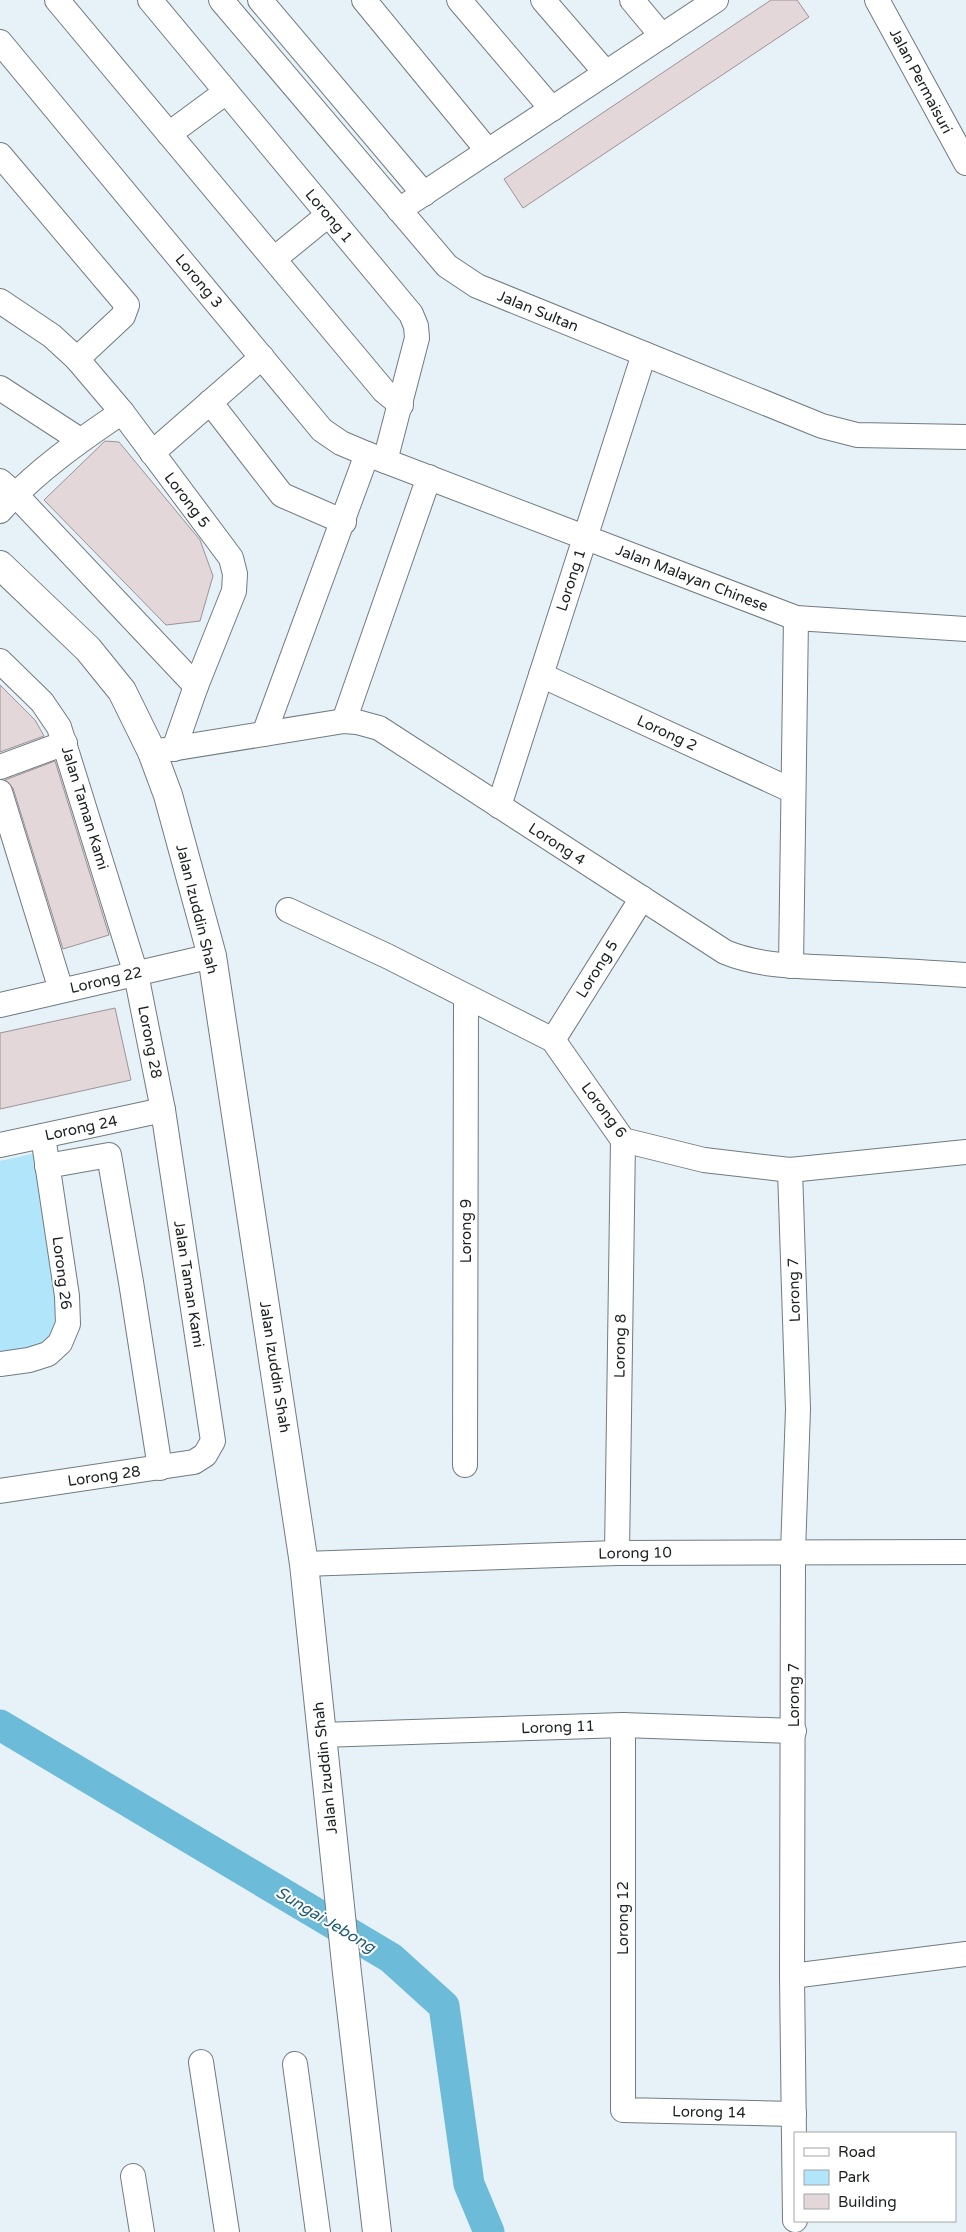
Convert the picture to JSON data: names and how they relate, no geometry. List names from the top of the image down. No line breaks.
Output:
{"streets":{"main road":["Jalan Izuddin Shah"],"street":["Jalan Permaisuri","Lorong 1","Lorong 3","Jalan Sultan","Lorong 5","Jalan Malayan Chinese","Lorong 2","Jalan Taman Kami","Lorong 4","Lorong 22","Lorong 28","Lorong 6","Lorong 24","Lorong 9","Lorong 26","Lorong 7","Lorong 8","Lorong 10","Lorong 11","Lorong 12","Lorong 14"]},"crossings":[["Lorong 1","Lorong 3"],["Lorong 1","Jalan Sultan"],["Lorong 1","Jalan Malayan Chinese"],["Lorong 1","Lorong 2"],["Lorong 1","Lorong 4"],["Lorong 3","Jalan Malayan Chinese"],["Lorong 5","Lorong 4"],["Lorong 5","Jalan Izuddin Shah"],["Lorong 5","Lorong 6"],["Jalan Taman Kami","Lorong 22"],["Jalan Taman Kami","Lorong 28"],["Jalan Taman Kami","Lorong 24"],["Lorong 4","Jalan Izuddin Shah"],["Jalan Izuddin Shah","Lorong 22"],["Jalan Izuddin Shah","Lorong 10"],["Jalan Izuddin Shah","Lorong 11"],["Lorong 22","Lorong 28"],["Lorong 28","Lorong 24"],["Lorong 6","Lorong 9"],["Lorong 6","Lorong 7"],["Lorong 6","Lorong 8"],["Lorong 24","Lorong 26"],["Lorong 7","Lorong 10"],["Lorong 7","Lorong 11"],["Lorong 7","Lorong 14"],["Lorong 8","Lorong 10"],["Lorong 11","Lorong 12"],["Lorong 12","Lorong 14"]],"water":["Sungai Jebong"],"legend":["Road","Park","Building"]}
